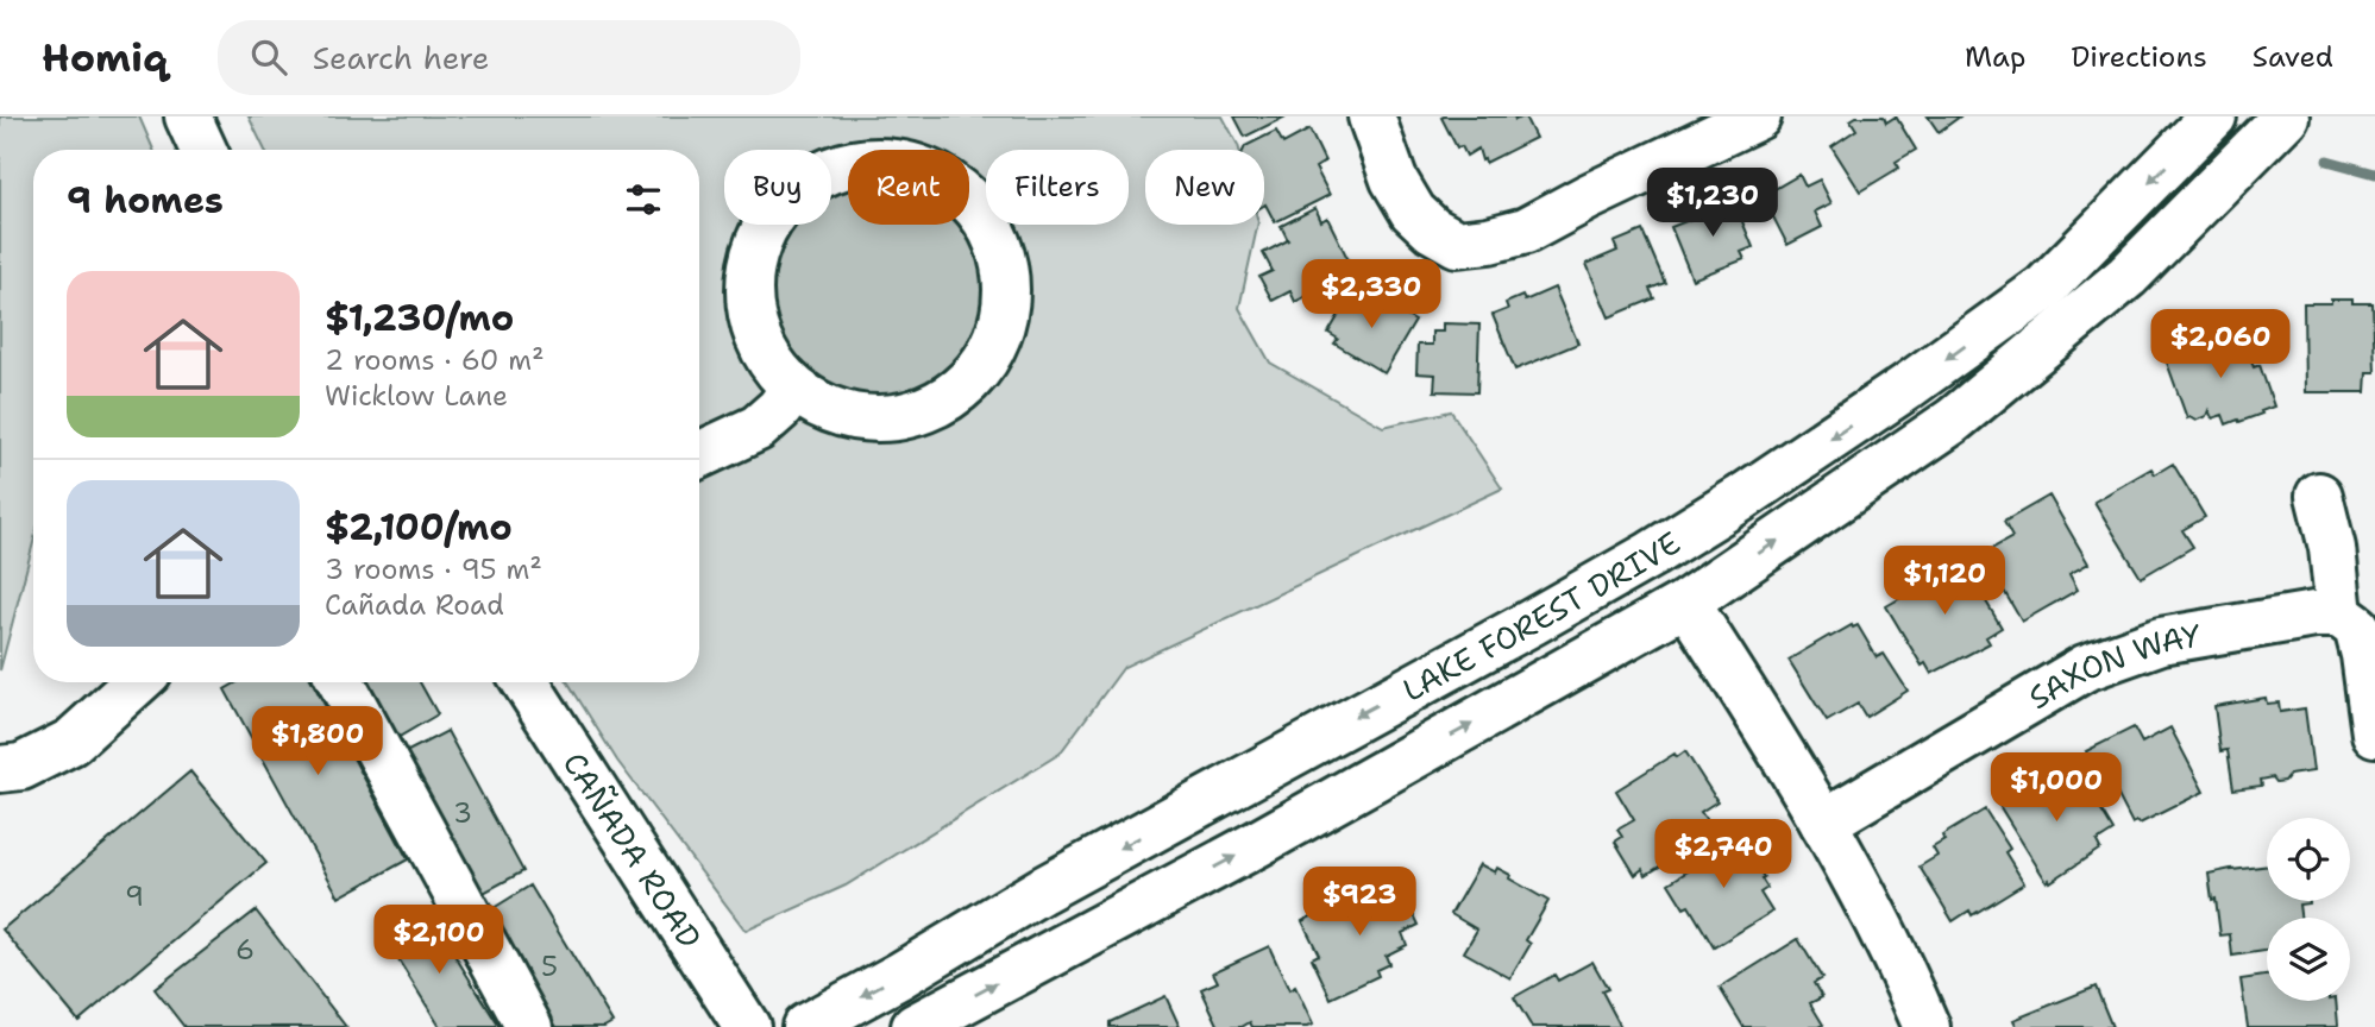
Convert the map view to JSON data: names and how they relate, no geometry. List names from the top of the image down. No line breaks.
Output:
{"streets":{"main road":["LAKE FOREST DRIVE","SAXON WAY","CAÑADA ROAD"]},"house_numbers":["3","9","6","5"],"page":{"header":"Homiq","search":"Search here","nav":["Map","Directions","Saved"],"chip":["Buy","Rent","Filters","New"],"heading":"9 homes","price":["$1,230","$2,330","$2,060","$1,120","$1,800","$1,000","$2,740","$923","$2,100"],"list":[{"name":"$1,230/mo","note":"2 rooms · 60 m² · Wicklow Lane"},{"name":"$2,100/mo","note":"3 rooms · 95 m² · Cañada Road"}]}}
